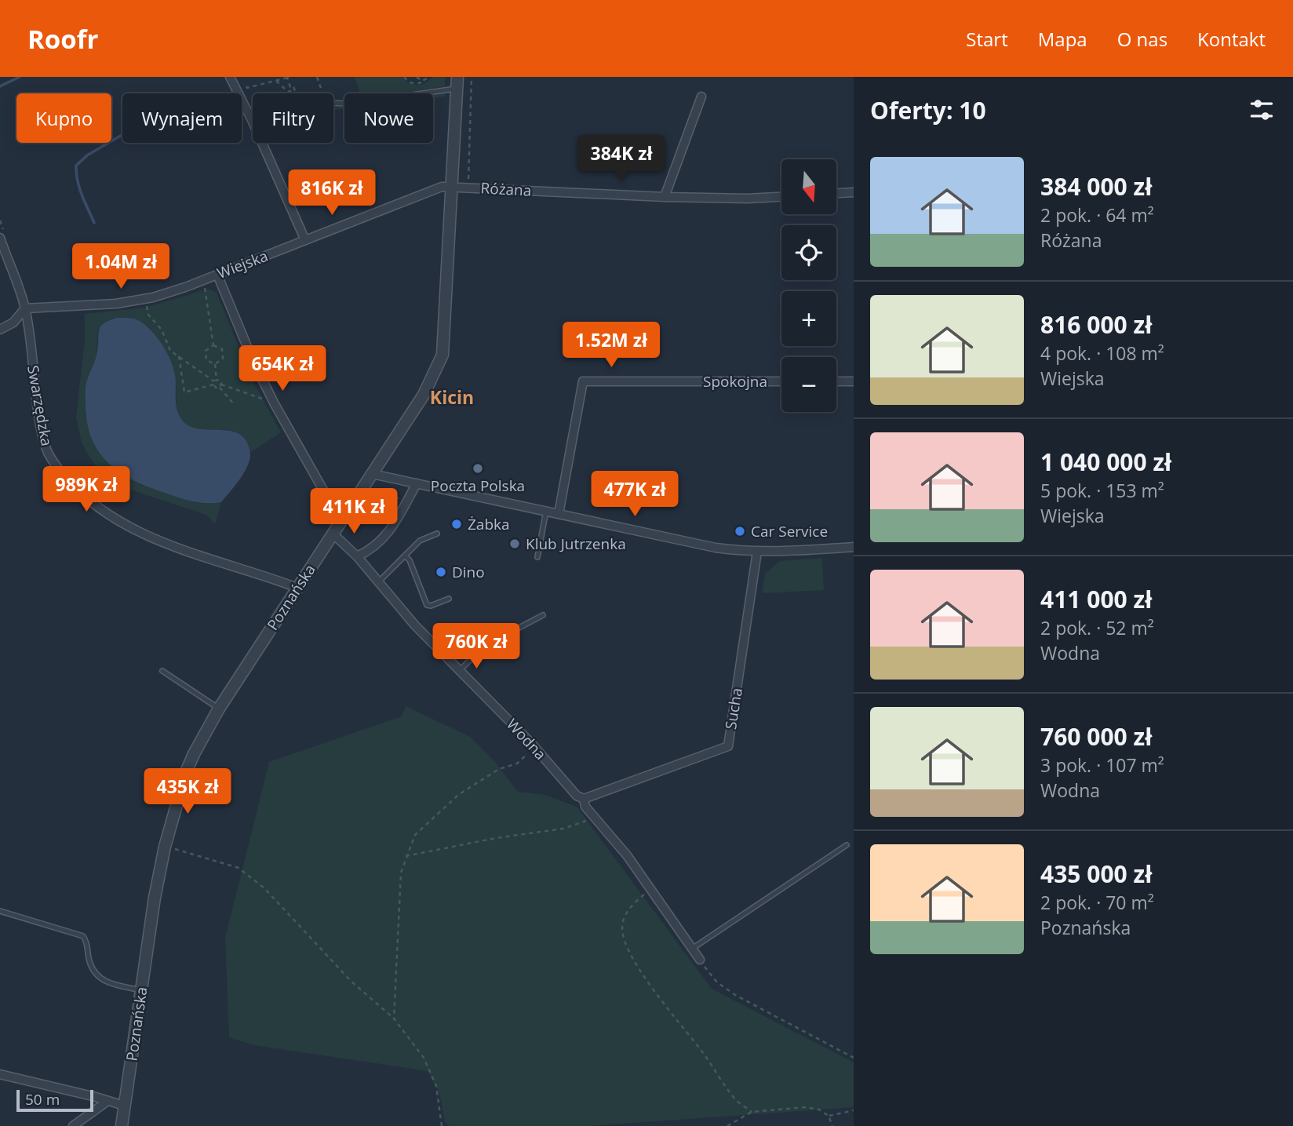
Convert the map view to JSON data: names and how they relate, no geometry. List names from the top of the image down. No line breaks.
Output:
{"streets":{"street":["Różana","Wiejska","Spokojna","Swarzędzka","Poznańska","Sucha","Wodna"]},"crossings":[["Różana","Wiejska"],["Różana","Poznańska"],["Wiejska","Swarzędzka"],["Wiejska","Poznańska"],["Swarzędzka","Poznańska"],["Poznańska","Wodna"],["Sucha","Wodna"]],"districts":["Kicin"],"places":["Poczta Polska","Żabka","Car Service","Klub Jutrzenka","Dino"],"scale_bar":"50 m","north":"bottom","page":{"header":"Roofr","nav":["Start","Mapa","O nas","Kontakt"],"heading":"Oferty: 10","chip":["Kupno","Wynajem","Filtry","Nowe"],"price":["384K zł","816K zł","1.04M zł","1.52M zł","654K zł","989K zł","477K zł","411K zł","760K zł","435K zł"],"list":[{"name":"384 000 zł","note":"2 pok. · 64 m² · Różana"},{"name":"816 000 zł","note":"4 pok. · 108 m² · Wiejska"},{"name":"1 040 000 zł","note":"5 pok. · 153 m² · Wiejska"},{"name":"411 000 zł","note":"2 pok. · 52 m² · Wodna"},{"name":"760 000 zł","note":"3 pok. · 107 m² · Wodna"},{"name":"435 000 zł","note":"2 pok. · 70 m² · Poznańska"}],"map_buttons":["+","−"],"scale":"50 m"}}
